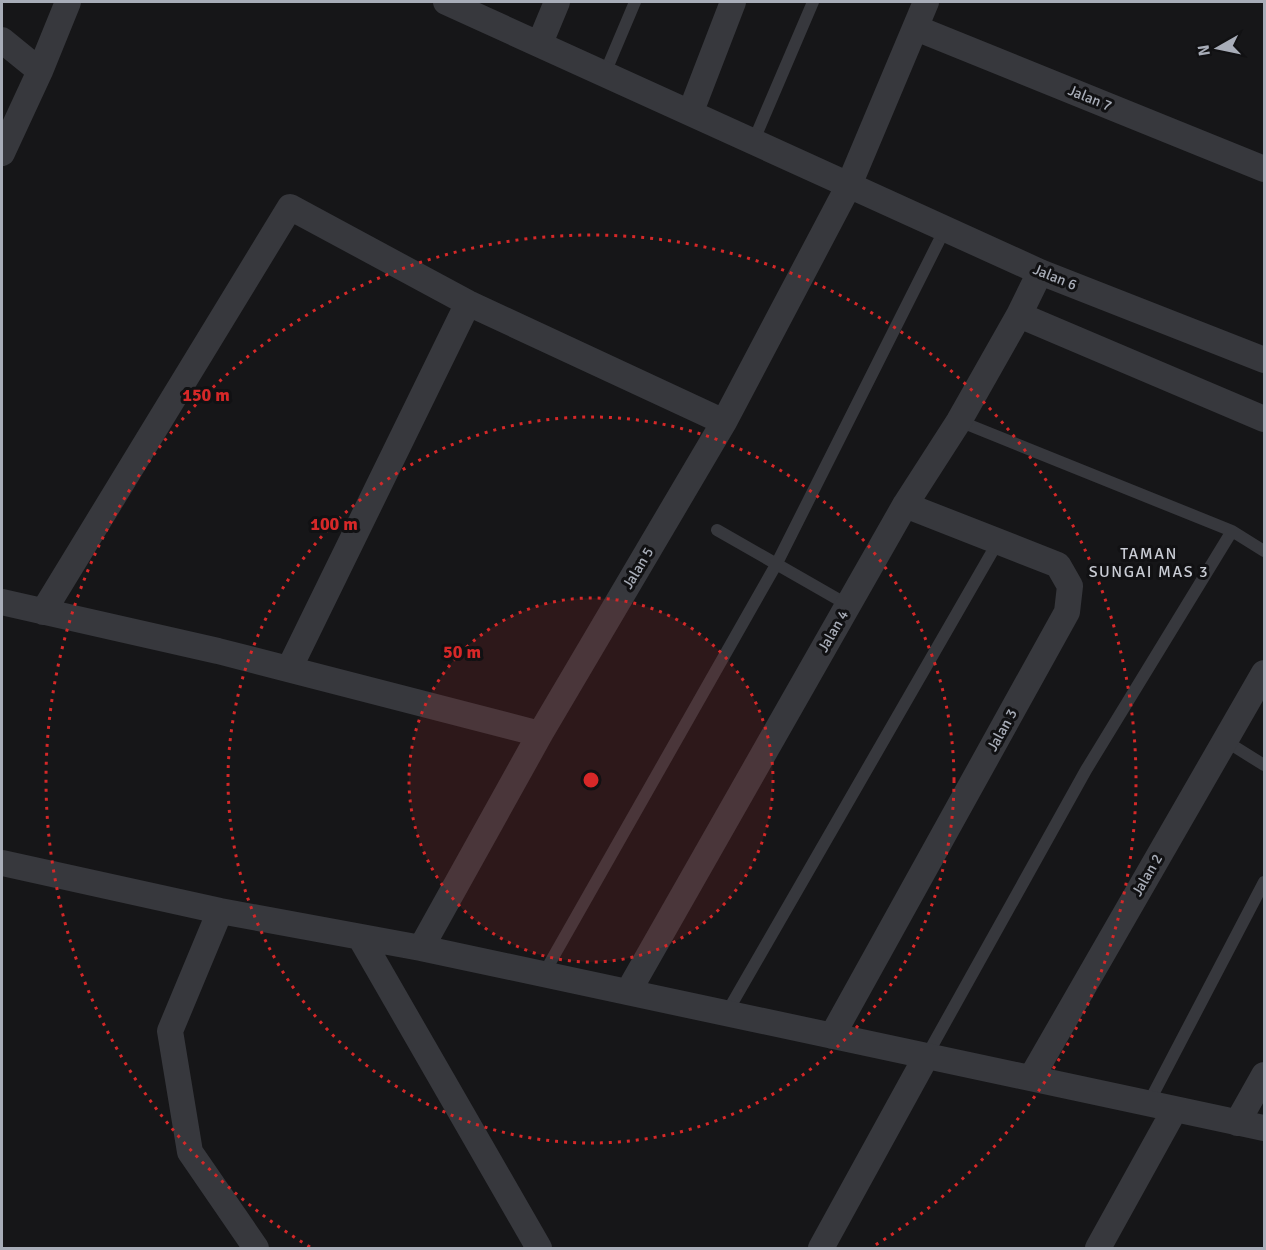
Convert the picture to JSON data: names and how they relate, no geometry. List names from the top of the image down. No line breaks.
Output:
{"streets":{"street":["Jalan 7","Jalan 6","Jalan 5","Jalan 4","Jalan 3","Jalan 2"]},"crossings":[["Jalan 7","Jalan 5"],["Jalan 6","Jalan 5"],["Jalan 6","Jalan 4"],["Jalan 4","Jalan 3"]],"districts":["TAMAN SUNGAI MAS 3"],"north":"left","rings":["150 m","100 m","50 m"]}
